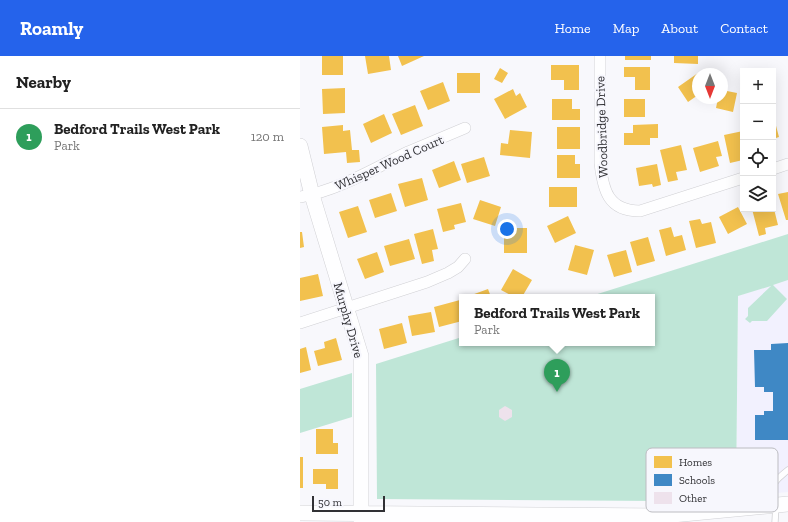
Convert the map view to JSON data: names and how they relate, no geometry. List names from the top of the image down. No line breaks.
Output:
{"streets":{"street":["Woodbridge Drive","Whisper Wood Court","Murphy Drive"]},"crossings":[["Whisper Wood Court","Murphy Drive"]],"legend":["Homes","Schools","Other"],"scale_bar":"50 m","north":"bottom","page":{"header":"Roamly","nav":["Home","Map","About","Contact"],"heading":"Nearby","map_buttons":["+","−"],"list":[{"mark":"1","name":"Bedford Trails West Park","note":"Park","value":"120 m"}],"popup":["Bedford Trails West Park","Park"],"pins":"1","scale":"50 m"}}
